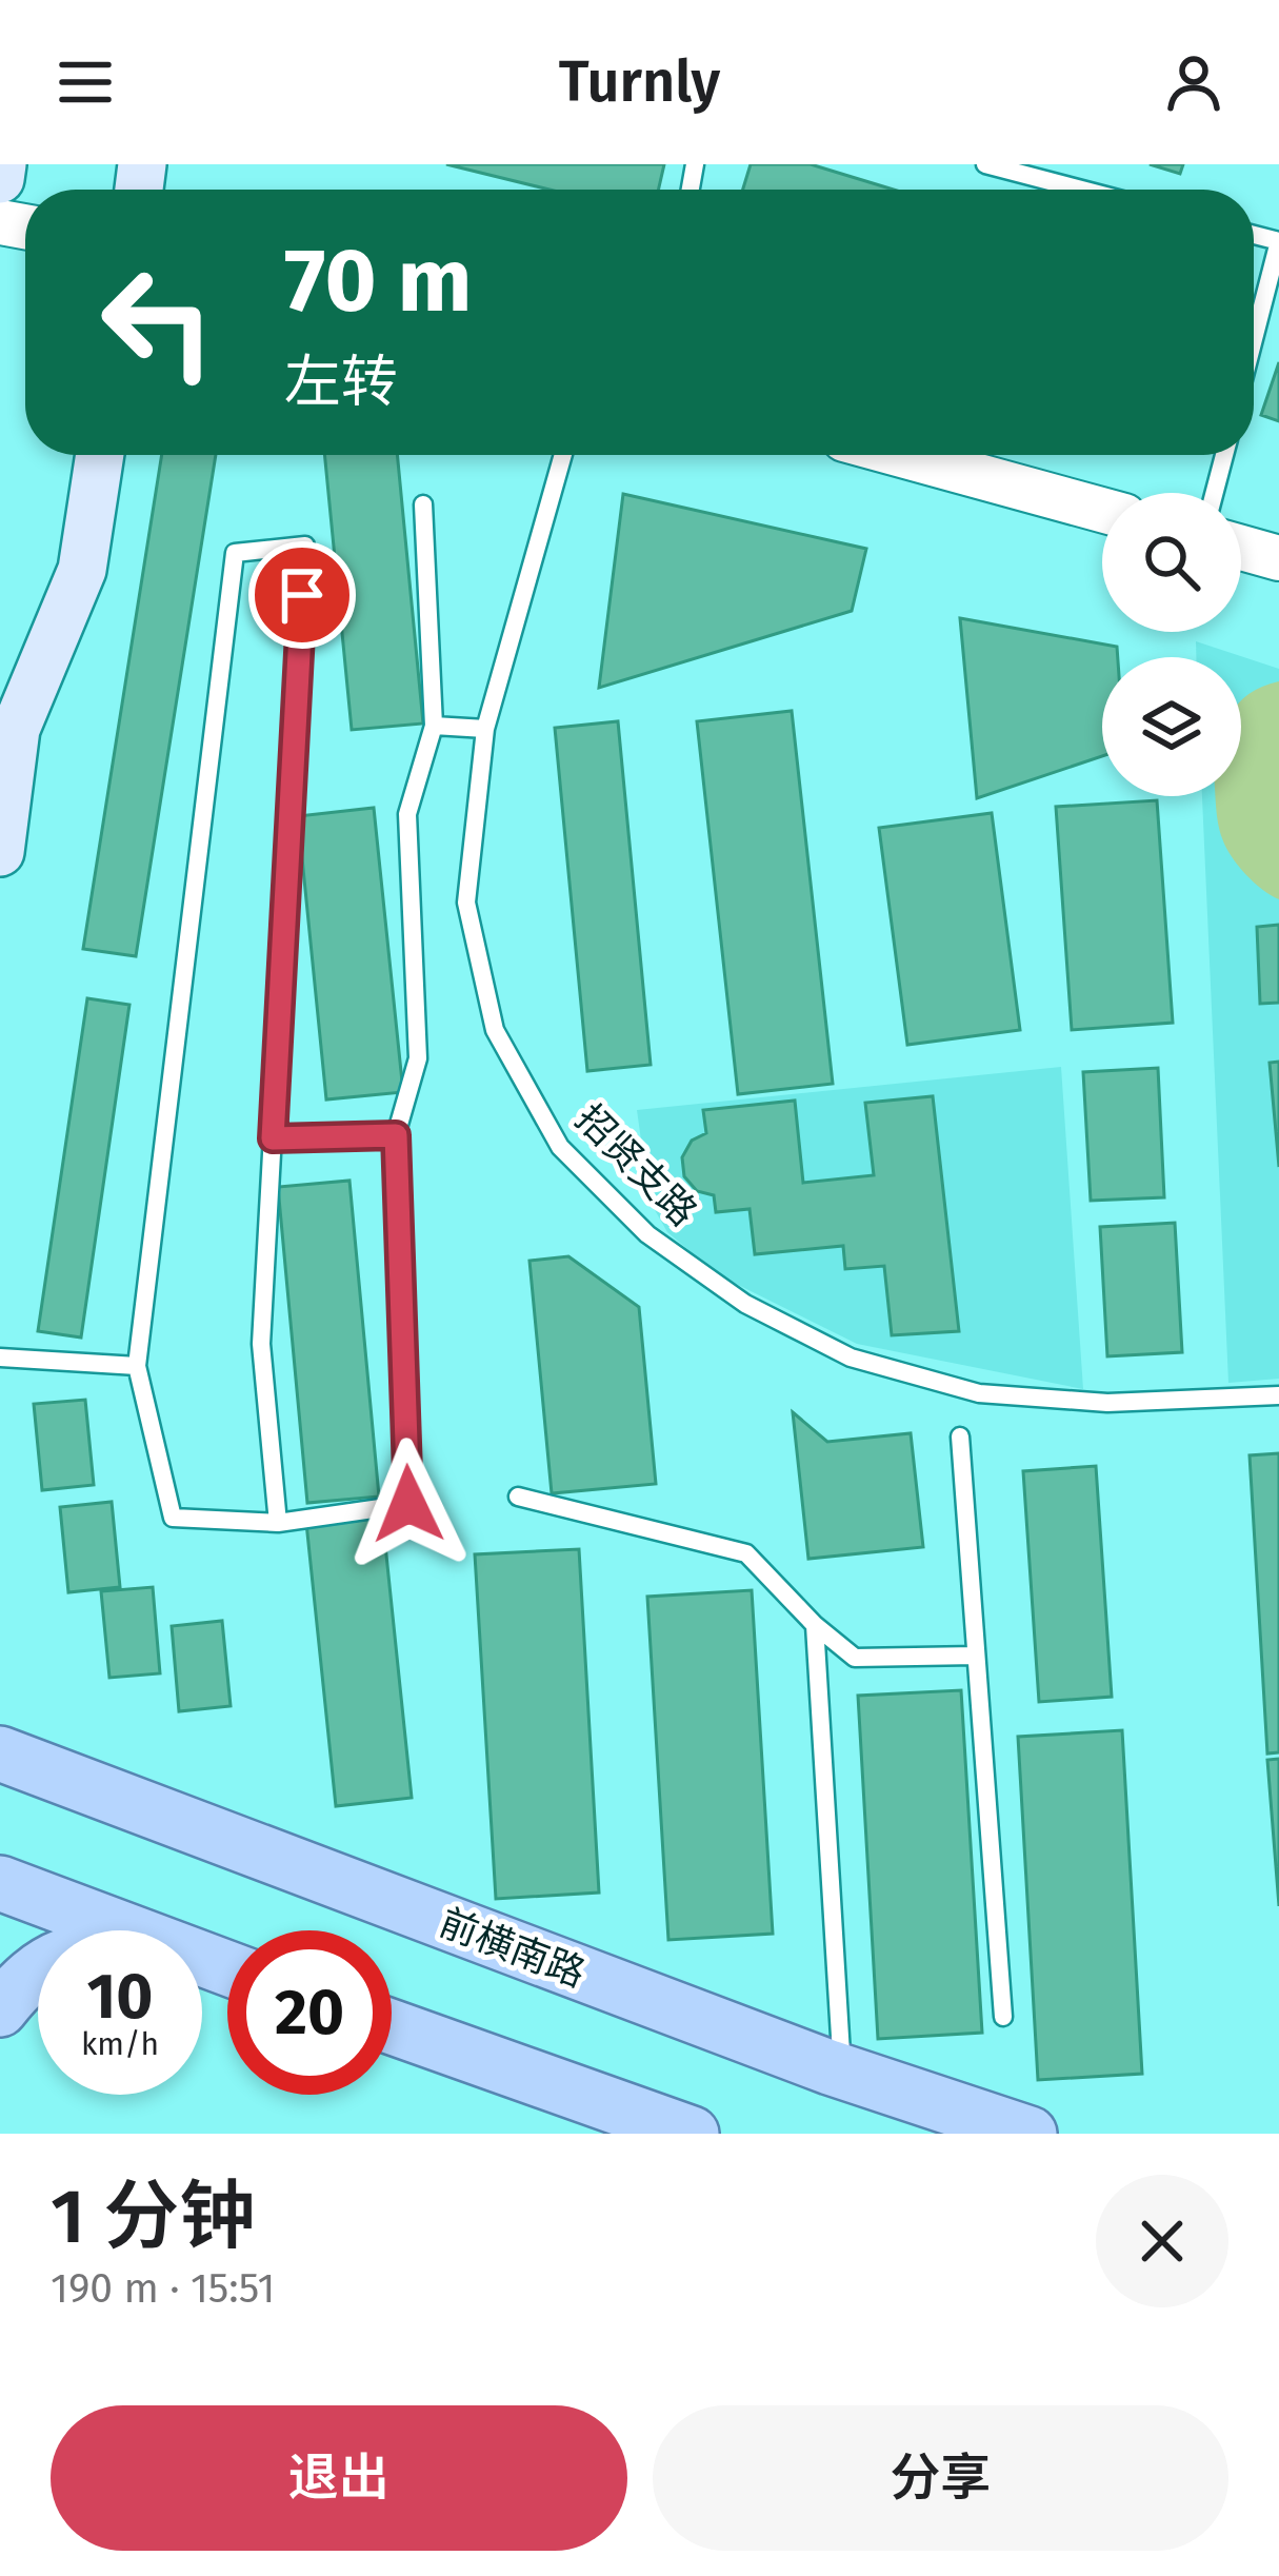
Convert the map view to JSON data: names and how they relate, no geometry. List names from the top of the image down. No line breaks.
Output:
{"streets":{"main road":["前横南路"],"lane":["招贤支路"]},"page":{"header":"Turnly","turn":["70 m","左转"],"speed":"10 km/h","limit":"20","heading":["1 分钟","190 m · 15:51"],"buttons":["退出","分享"]}}
